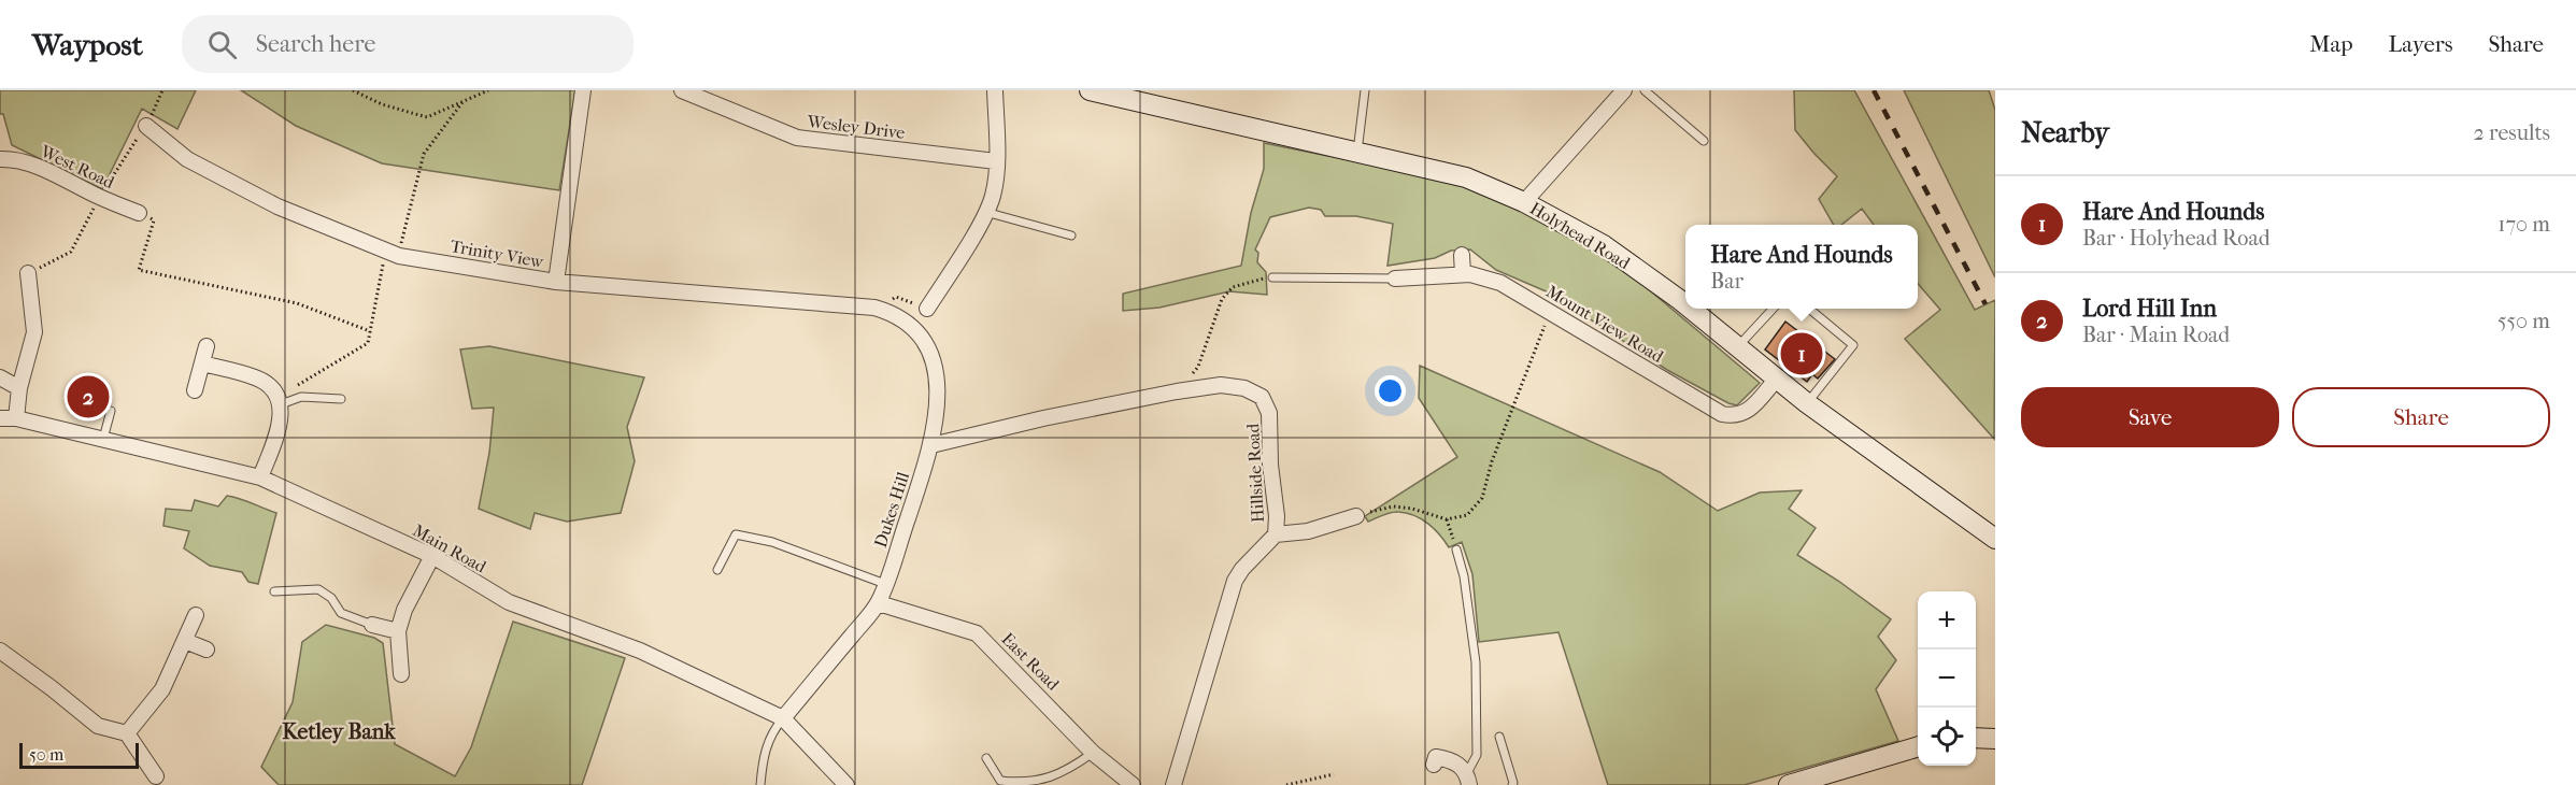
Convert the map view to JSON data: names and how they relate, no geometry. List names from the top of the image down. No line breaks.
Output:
{"streets":{"street":["Wesley Drive","West Road","Holyhead Road","Trinity View","Mount View Road","Hillside Road","Dukes Hill","Main Road","East Road"]},"crossings":[["Holyhead Road","Mount View Road"],["Trinity View","Dukes Hill"],["Hillside Road","Dukes Hill"],["Dukes Hill","Main Road"],["Dukes Hill","East Road"]],"districts":["Ketley Bank"],"scale_bar":"50 m","page":{"header":"Waypost","search":"Search here","nav":["Map","Layers","Share"],"heading":["Nearby","2 results"],"list":[{"mark":"1","name":"Hare And Hounds","note":"Bar · Holyhead Road","value":"170 m"},{"mark":"2","name":"Lord Hill Inn","note":"Bar · Main Road","value":"550 m"}],"popup":["Hare And Hounds","Bar"],"pins":["1","2"],"buttons":["Save","Share"],"map_buttons":["+","−"],"scale":"50 m"}}
